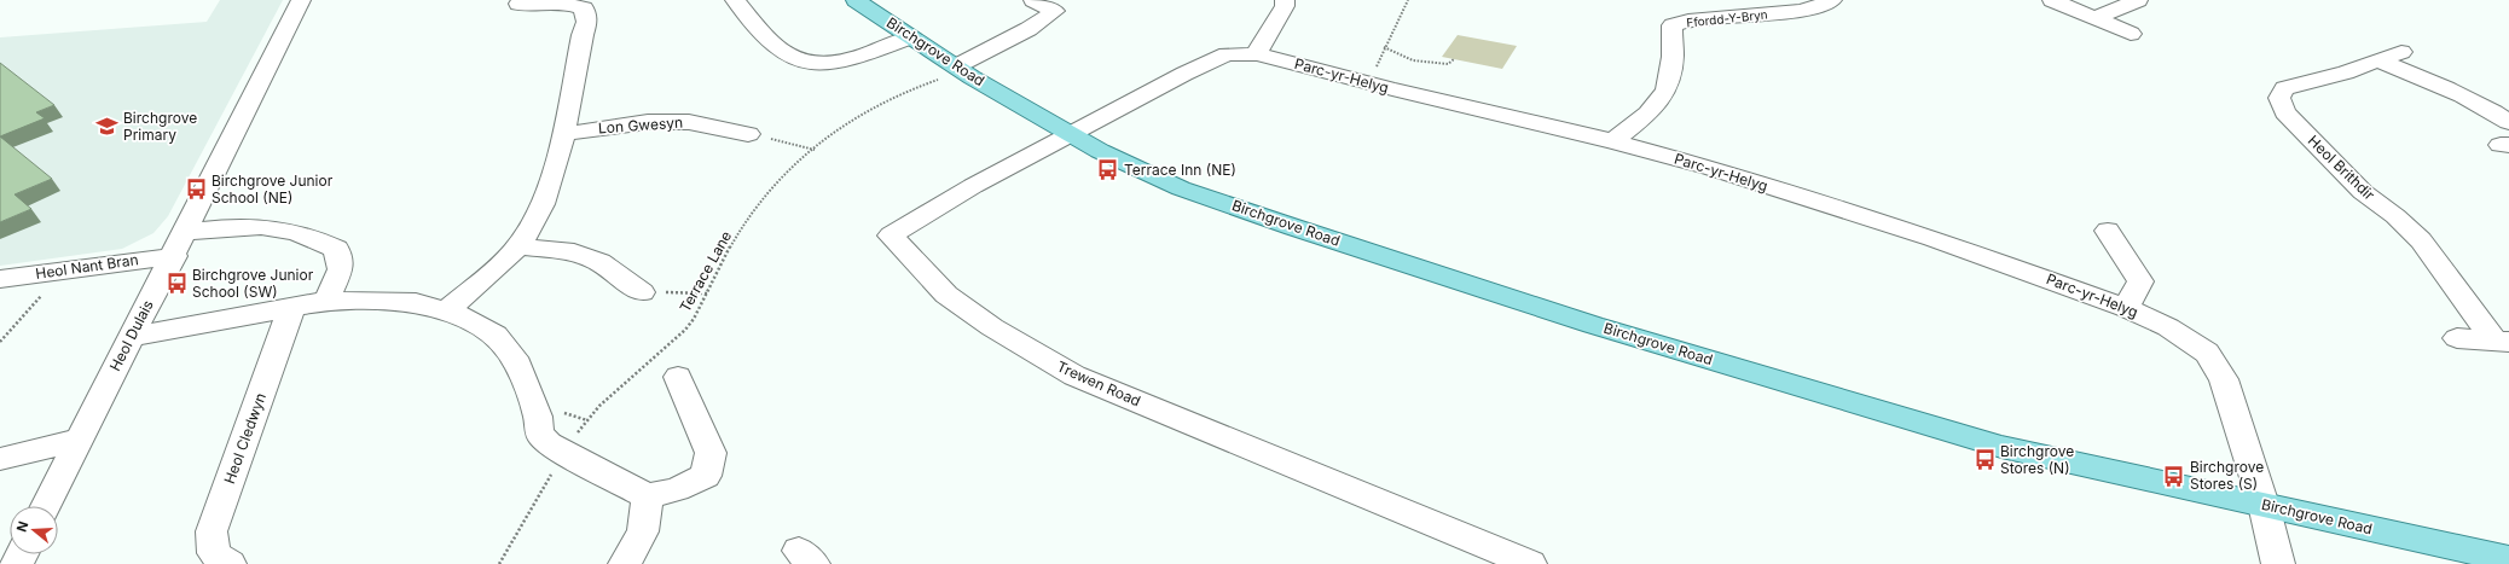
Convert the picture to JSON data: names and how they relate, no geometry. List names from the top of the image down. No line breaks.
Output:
{"streets":{"main road":["Birchgrove Road"],"street":["Ffordd-Y-Bryn","Parc-yr-Helyg","Lon Gwesyn","Heol Brithdir","Heol Nant Bran","Heol Dulais","Trewen Road","Heol Cledwyn"],"path":["Terrace Lane"]},"crossings":[["Ffordd-Y-Bryn","Parc-yr-Helyg"],["Birchgrove Road","Parc-yr-Helyg"],["Birchgrove Road","Terrace Lane"],["Birchgrove Road","Trewen Road"],["Parc-yr-Helyg","Trewen Road"],["Heol Nant Bran","Heol Dulais"]],"places":{"school or university":["Birchgrove Primary"],"bus stop":["Terrace Inn (NE)","Birchgrove Junior School (NE)","Birchgrove Junior School (SW)","Birchgrove Stores (N)","Birchgrove Stores (S)"]},"north":"left"}
